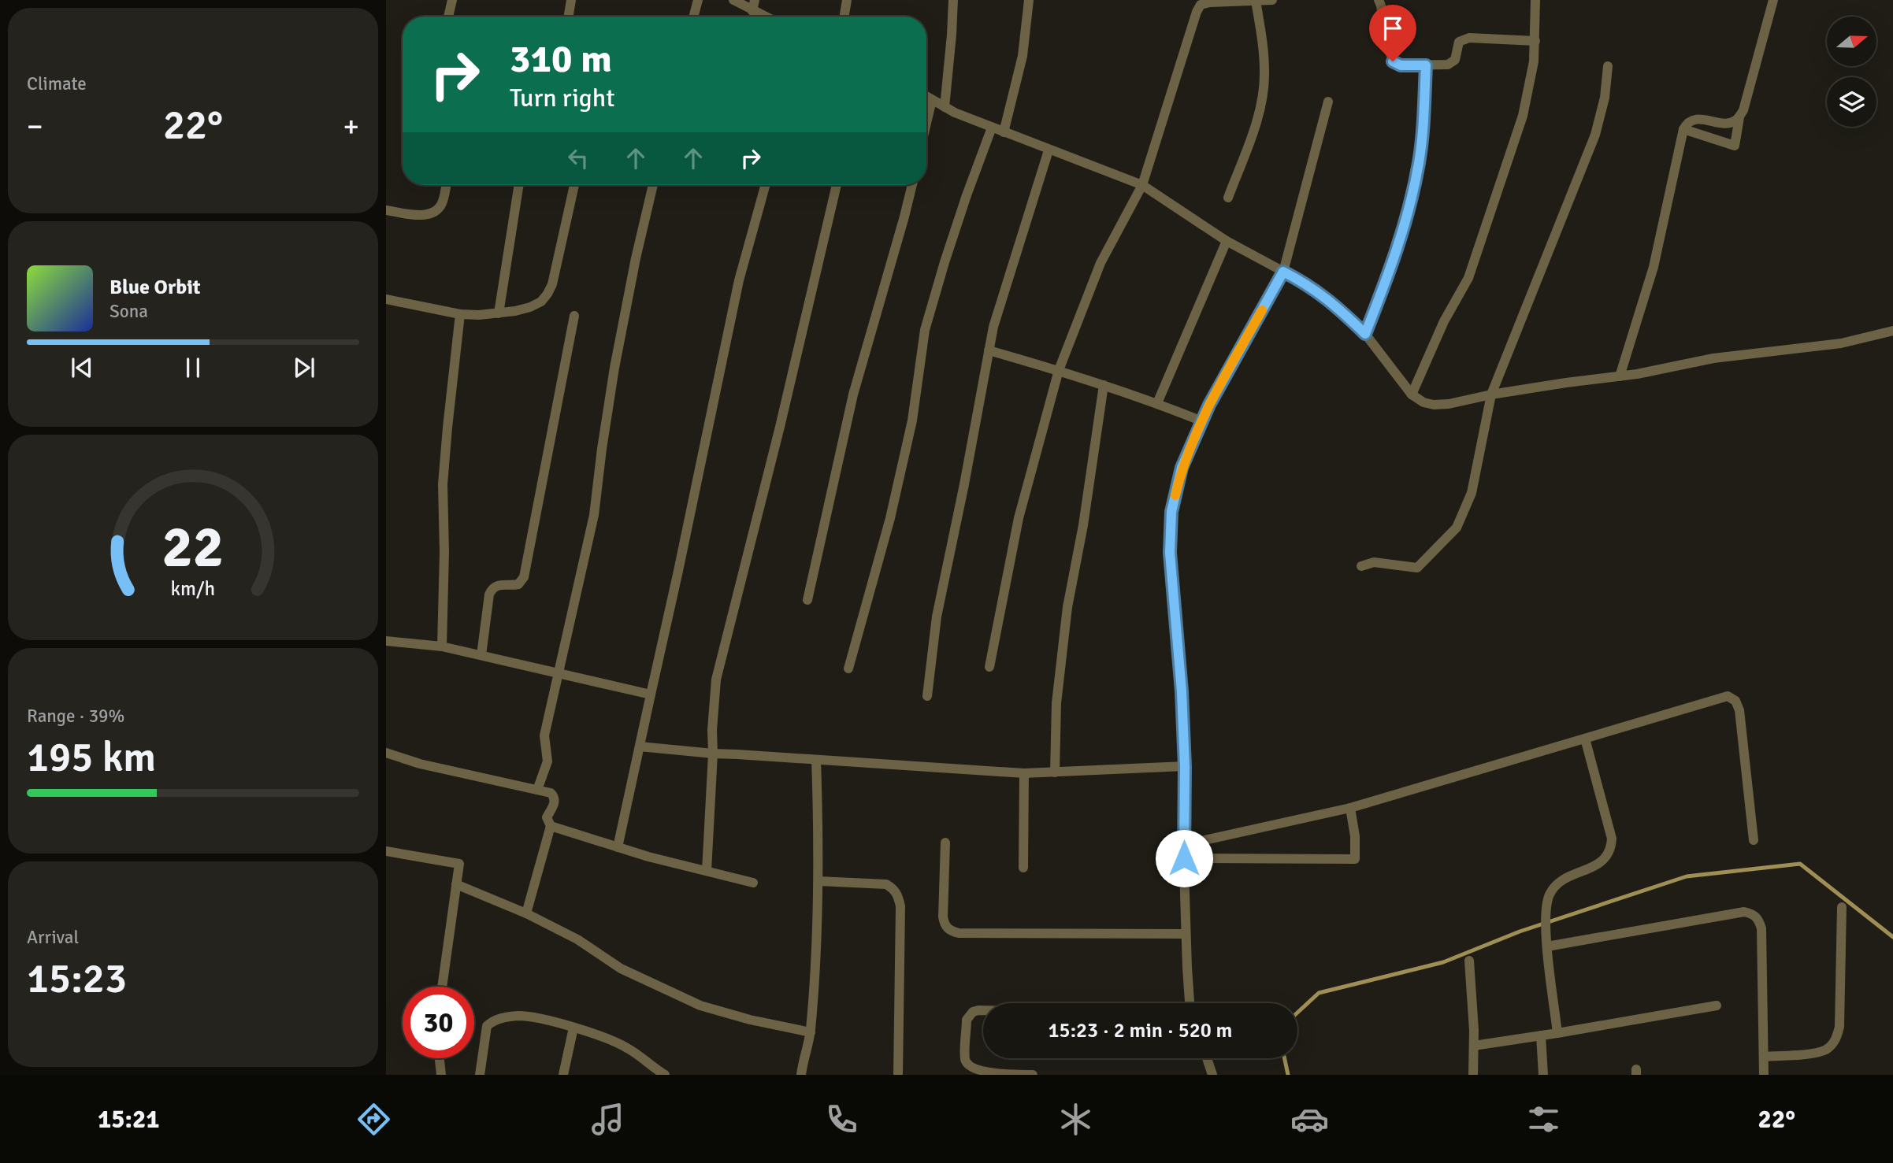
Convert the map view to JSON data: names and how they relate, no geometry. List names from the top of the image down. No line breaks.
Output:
{"north":"right","page":{"tile":["Climate",["Range · 39%","195 km"],["Arrival","15:23"]],"turn":["310 m","Turn right"],"heat":["−","22°","+"],"song":["Blue Orbit","Sona"],"limit":"30","trip":"15:23 · 2 min · 520 m","tabs":["15:21","22°"],"gauge":["22","km/h"]}}
